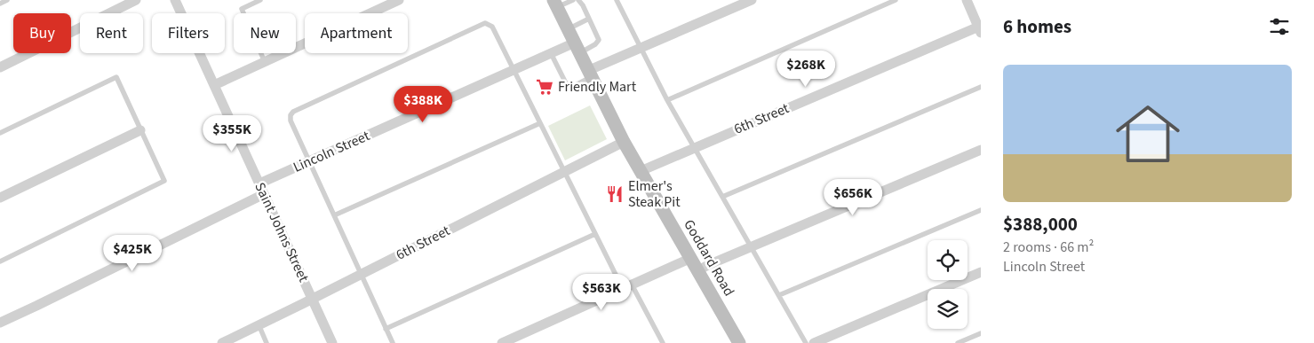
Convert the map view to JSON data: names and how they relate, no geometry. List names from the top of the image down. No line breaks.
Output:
{"streets":{"street":["6th Street","Lincoln Street","Saint Johns Street","Goddard Road"]},"crossings":[["6th Street","Saint Johns Street"],["6th Street","Goddard Road"],["Lincoln Street","Saint Johns Street"],["Lincoln Street","Goddard Road"]],"places":{"supermarket":["Friendly Mart"],"restaurant":["Elmer's Steak Pit"]},"page":{"heading":"6 homes","chip":["Buy","Rent","Filters","New","Apartment"],"price":["$268K","$388K","$355K","$656K","$425K","$563K"],"list":[{"name":"$388,000","note":"2 rooms · 66 m² · Lincoln Street"}]}}
